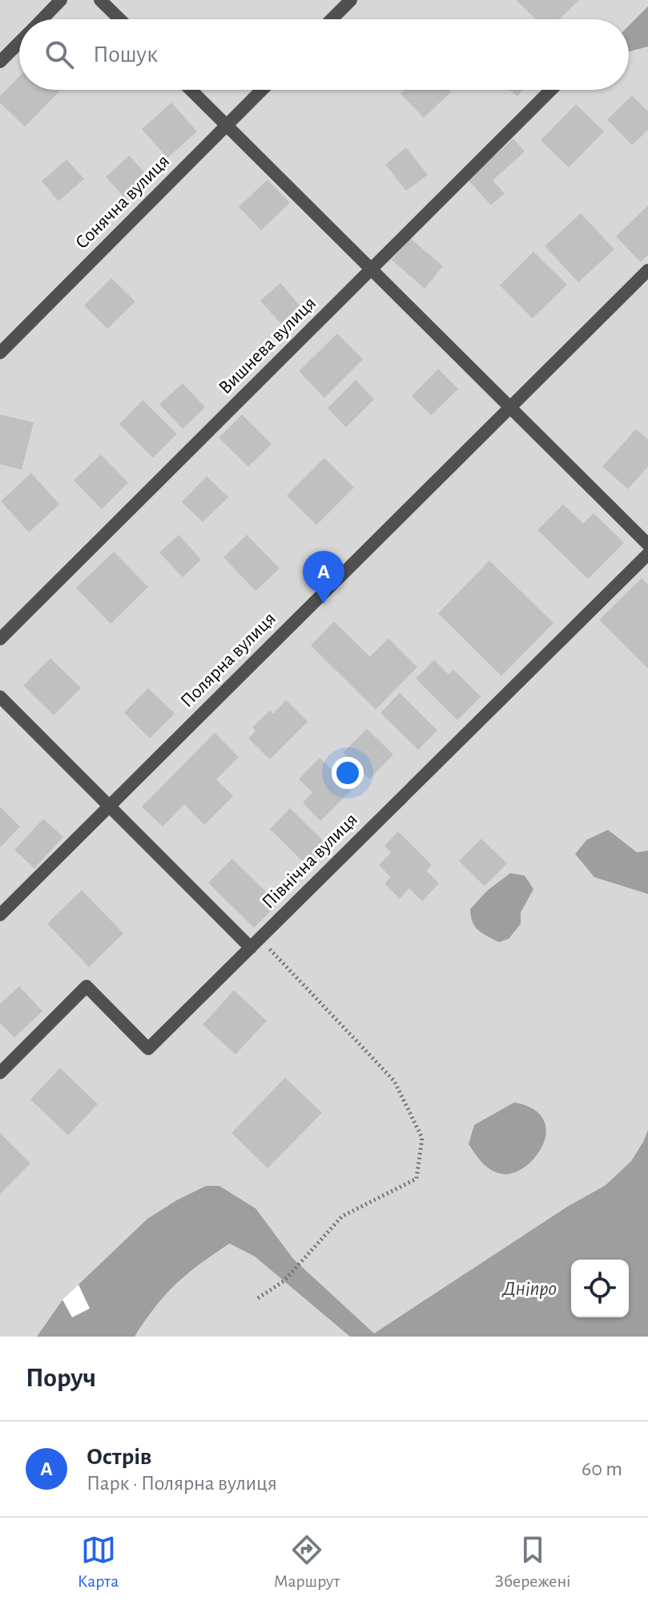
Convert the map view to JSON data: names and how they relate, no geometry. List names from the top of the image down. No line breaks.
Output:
{"streets":{"street":["Сонячна вулиця","Вишнева вулиця","Полярна вулиця","Північна вулиця"]},"water":["Дніпро"],"page":{"search":"Пошук","pins":"A","heading":"Поруч","list":[{"mark":"A","name":"Острів","note":"Парк · Полярна вулиця","value":"60 m"}],"nav":["Карта","Маршрут","Збережені"]}}
